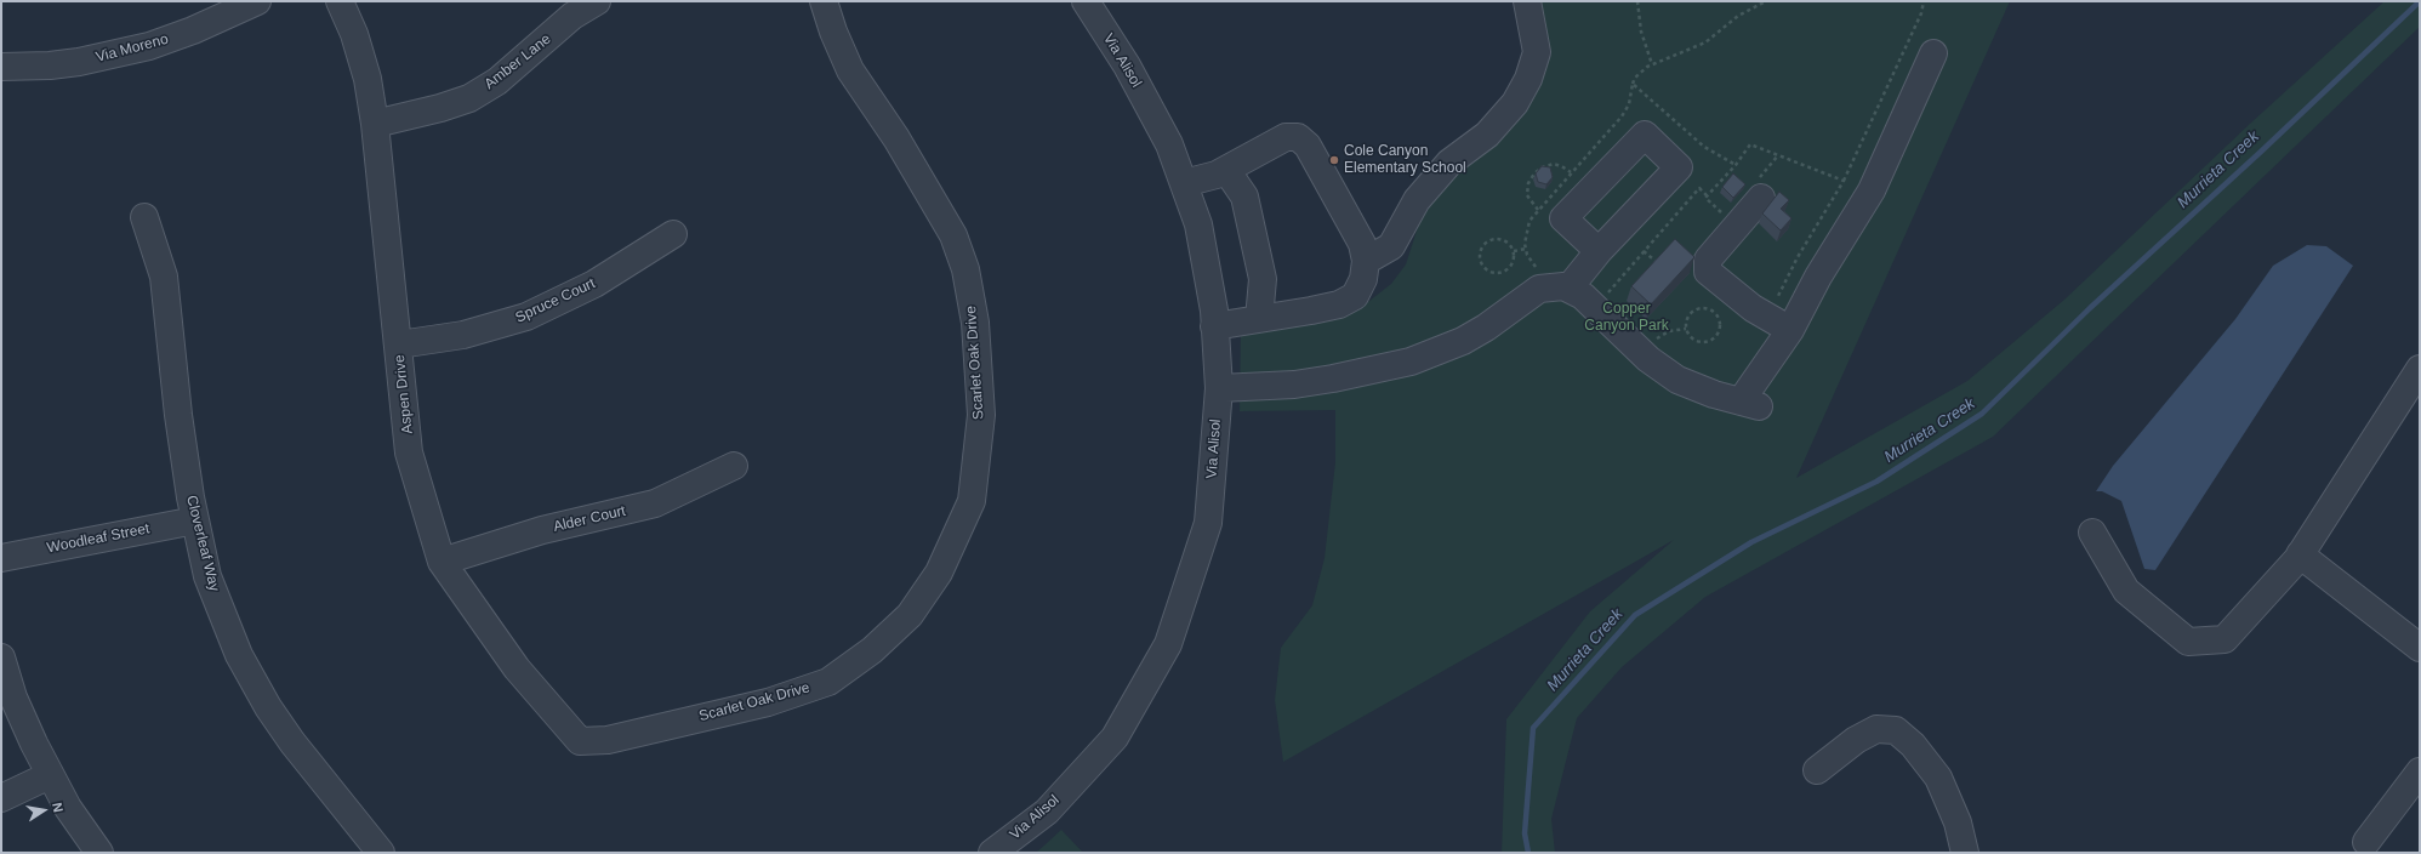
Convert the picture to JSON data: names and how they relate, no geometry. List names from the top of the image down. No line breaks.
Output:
{"streets":{"street":["Via Moreno","Via Alisol","Amber Lane","Spruce Court","Scarlet Oak Drive","Aspen Drive","Alder Court","Woodleaf Street","Cloverleaf Way"]},"crossings":[["Amber Lane","Aspen Drive"],["Spruce Court","Aspen Drive"],["Scarlet Oak Drive","Aspen Drive"],["Aspen Drive","Alder Court"],["Woodleaf Street","Cloverleaf Way"]],"water":["Murrieta Creek"],"parks":["Copper Canyon Park"],"places":["Cole Canyon Elementary School"],"north":"right"}
